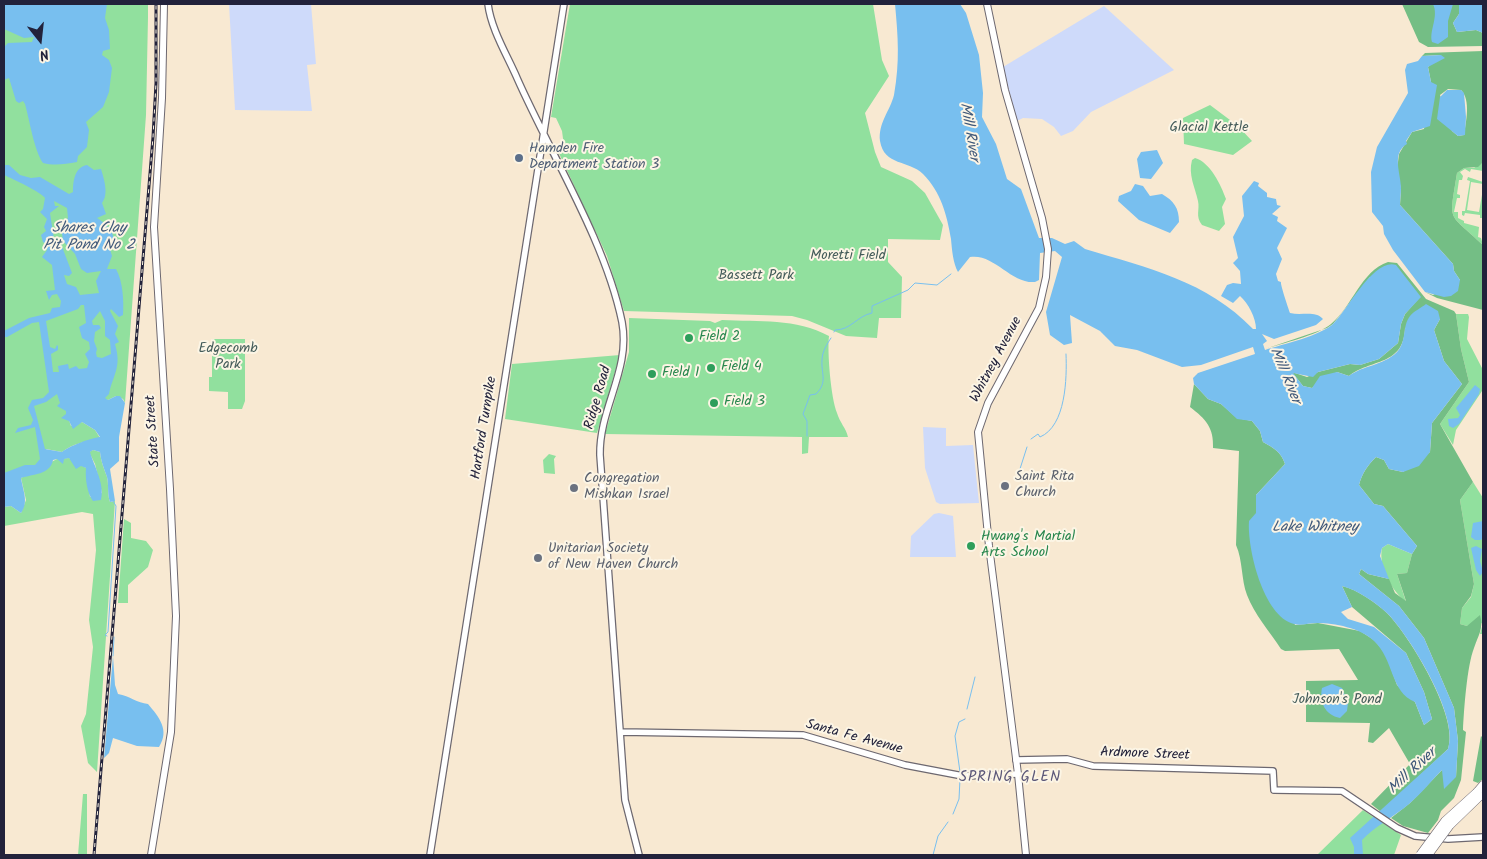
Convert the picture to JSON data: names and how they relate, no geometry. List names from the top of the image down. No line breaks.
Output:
{"streets":{"main road":["Whitney Avenue","Ridge Road","Hartford Turnpike","State Street","Santa Fe Avenue","Ardmore Street"]},"crossings":[["Whitney Avenue","Santa Fe Avenue"],["Whitney Avenue","Ardmore Street"],["Ridge Road","Hartford Turnpike"],["Ridge Road","Santa Fe Avenue"]],"districts":["SPRING GLEN"],"water":["Mill River","Shares Clay Pit Pond No 2","Lake Whitney"],"parks":["Glacial Kettle","Moretti Field","Bassett Park","Edgecomb Park","Johnson's Pond"],"places":["Hamden Fire Department Station 3","Field 2","Field 4","Field 1","Field 3","Saint Rita Church","Congregation Mishkan Israel","Hwang's Martial Arts School","Unitarian Society of New Haven Church"],"north":"bottom"}
